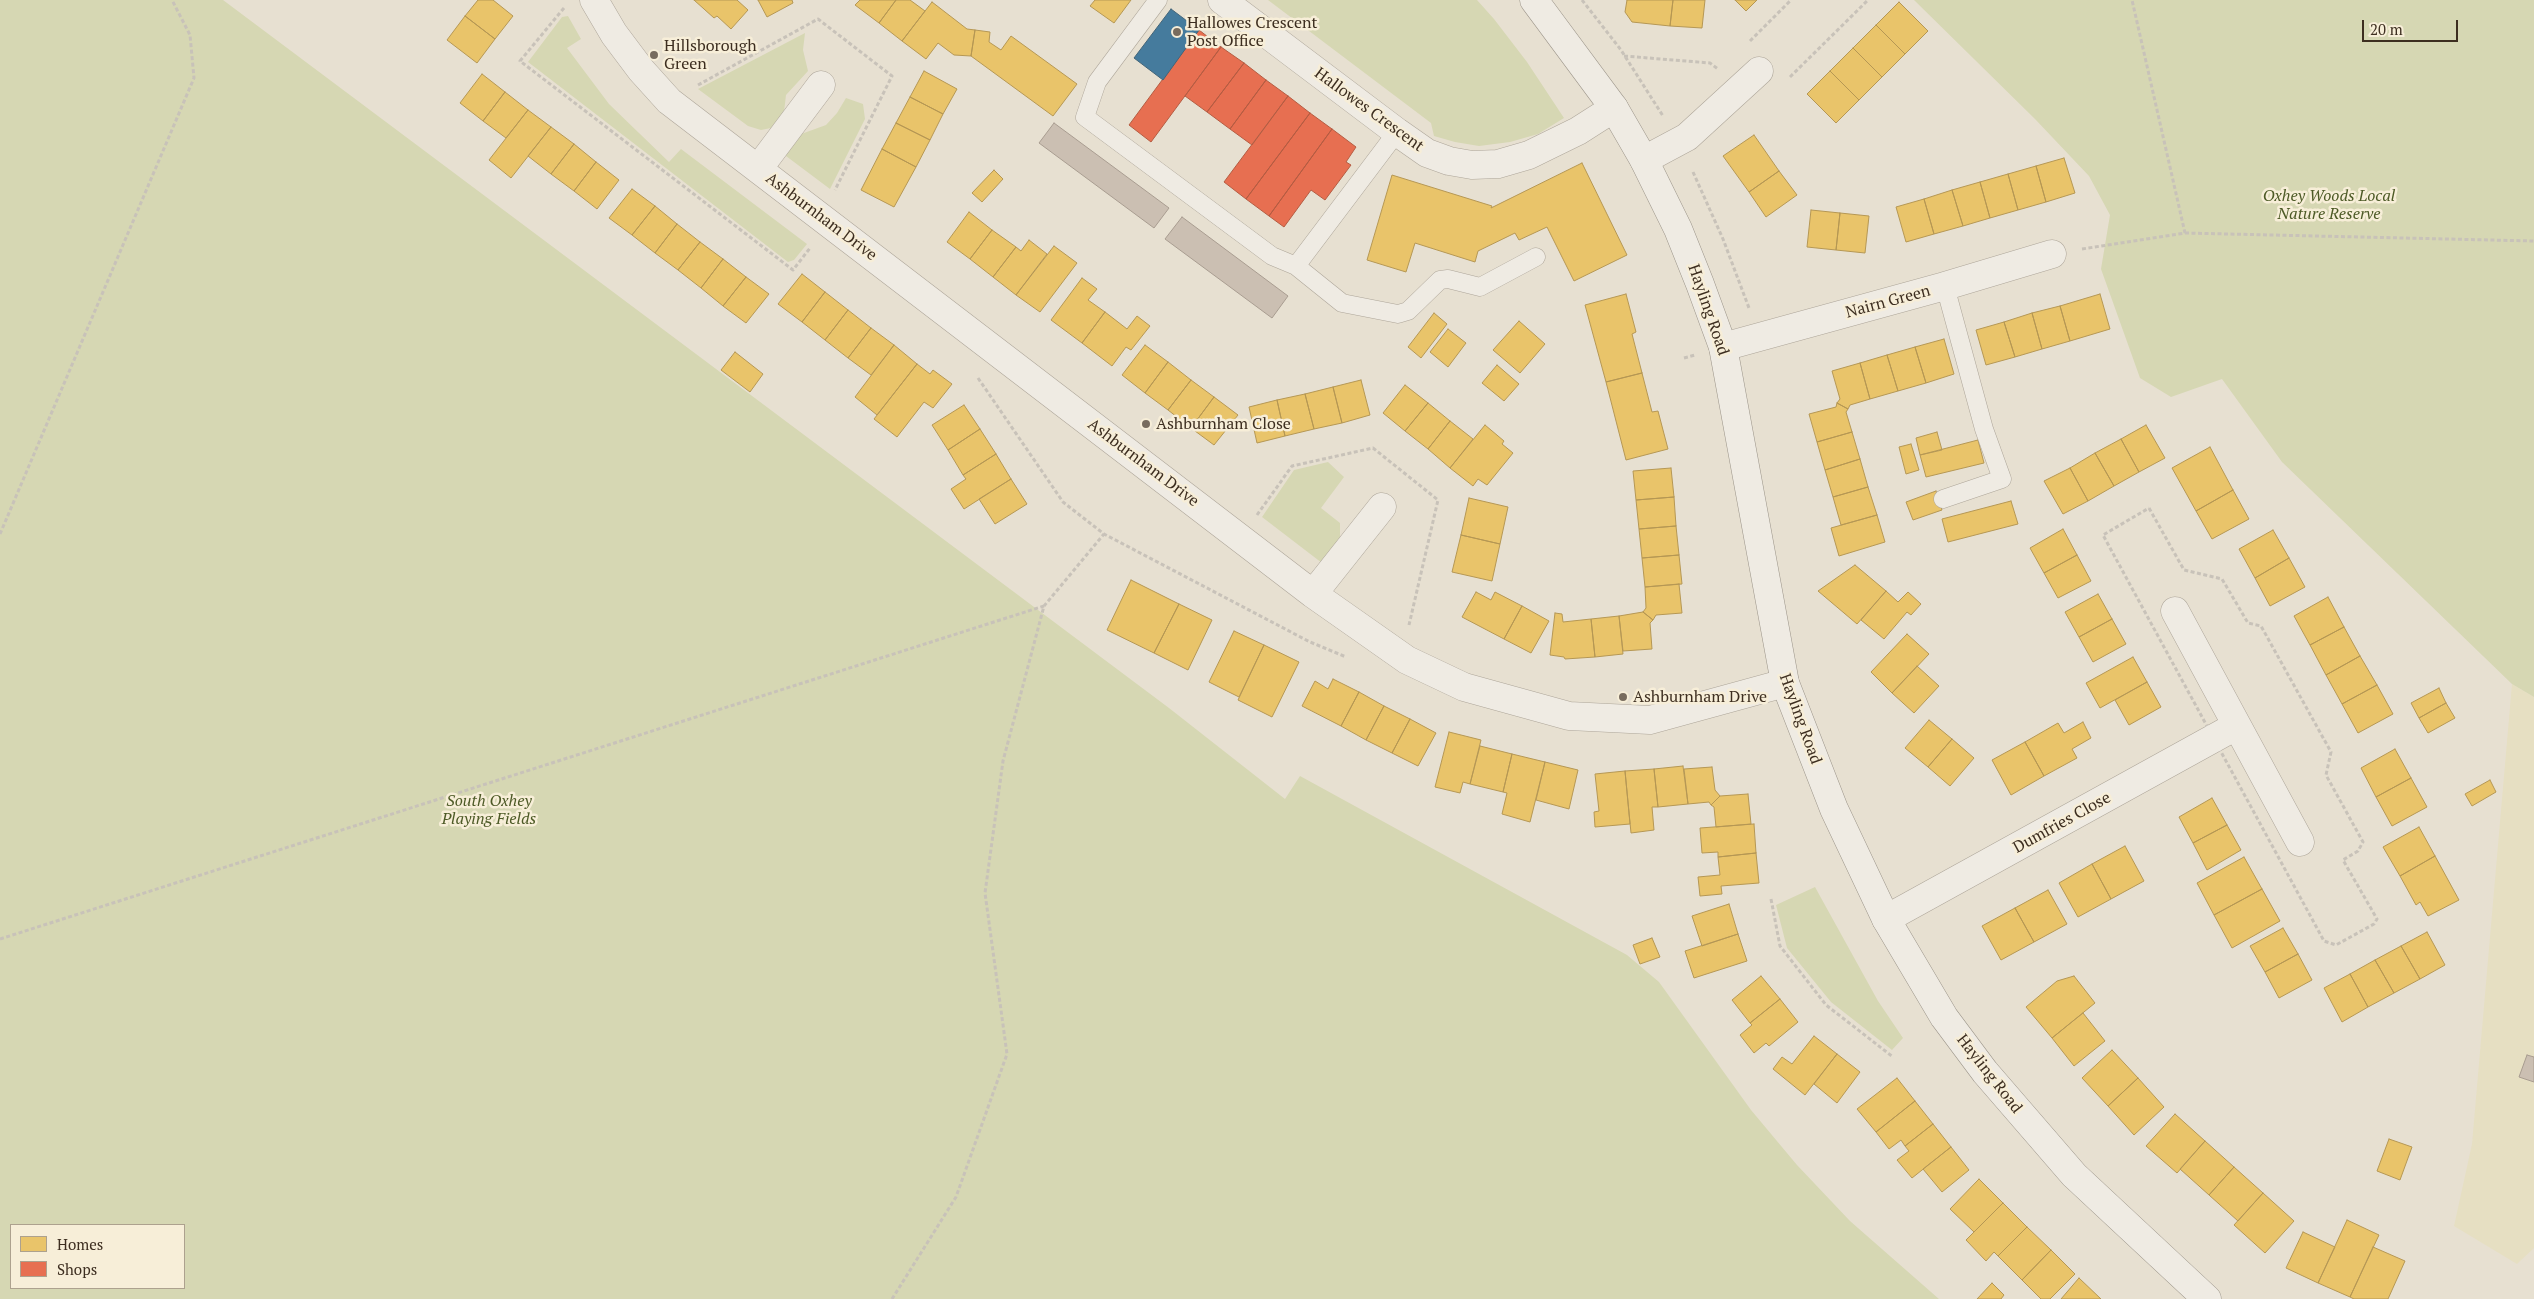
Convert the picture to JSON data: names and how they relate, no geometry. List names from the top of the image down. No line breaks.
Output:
{"streets":{"street":["Hallowes Crescent","Ashburnham Drive","Nairn Green","Hayling Road","Dumfries Close"]},"crossings":[["Hallowes Crescent","Hayling Road"],["Ashburnham Drive","Hayling Road"],["Nairn Green","Hayling Road"],["Hayling Road","Dumfries Close"]],"parks":["Oxhey Woods Local Nature Reserve","South Oxhey Playing Fields"],"places":["Hallowes Crescent Post Office","Hillsborough Green","Ashburnham Close","Ashburnham Drive"],"legend":["Homes","Shops"],"scale_bar":"20 m"}
